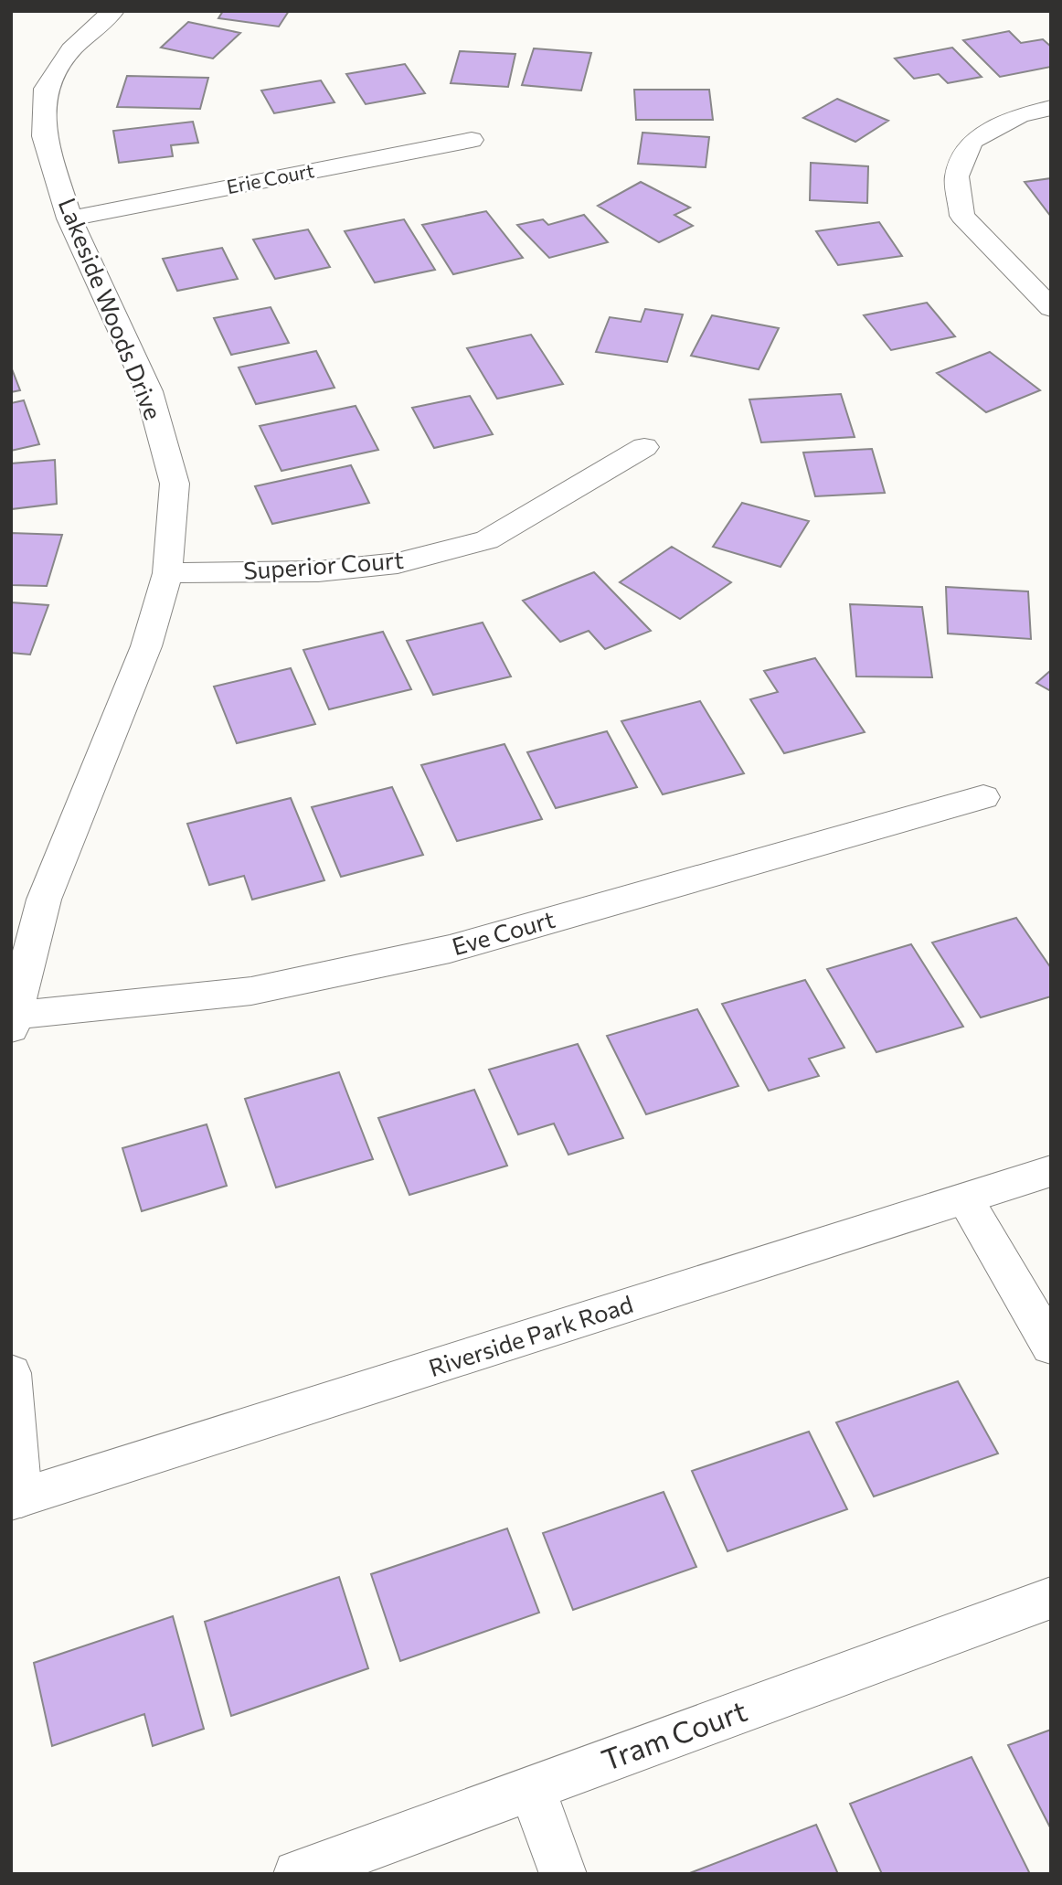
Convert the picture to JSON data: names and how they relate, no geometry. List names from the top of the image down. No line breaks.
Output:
{"streets":{"street":["Erie Court","Lakeside Woods Drive","Superior Court","Eve Court","Riverside Park Road","Tram Court"]},"crossings":[["Erie Court","Lakeside Woods Drive"],["Lakeside Woods Drive","Superior Court"],["Lakeside Woods Drive","Eve Court"]]}
